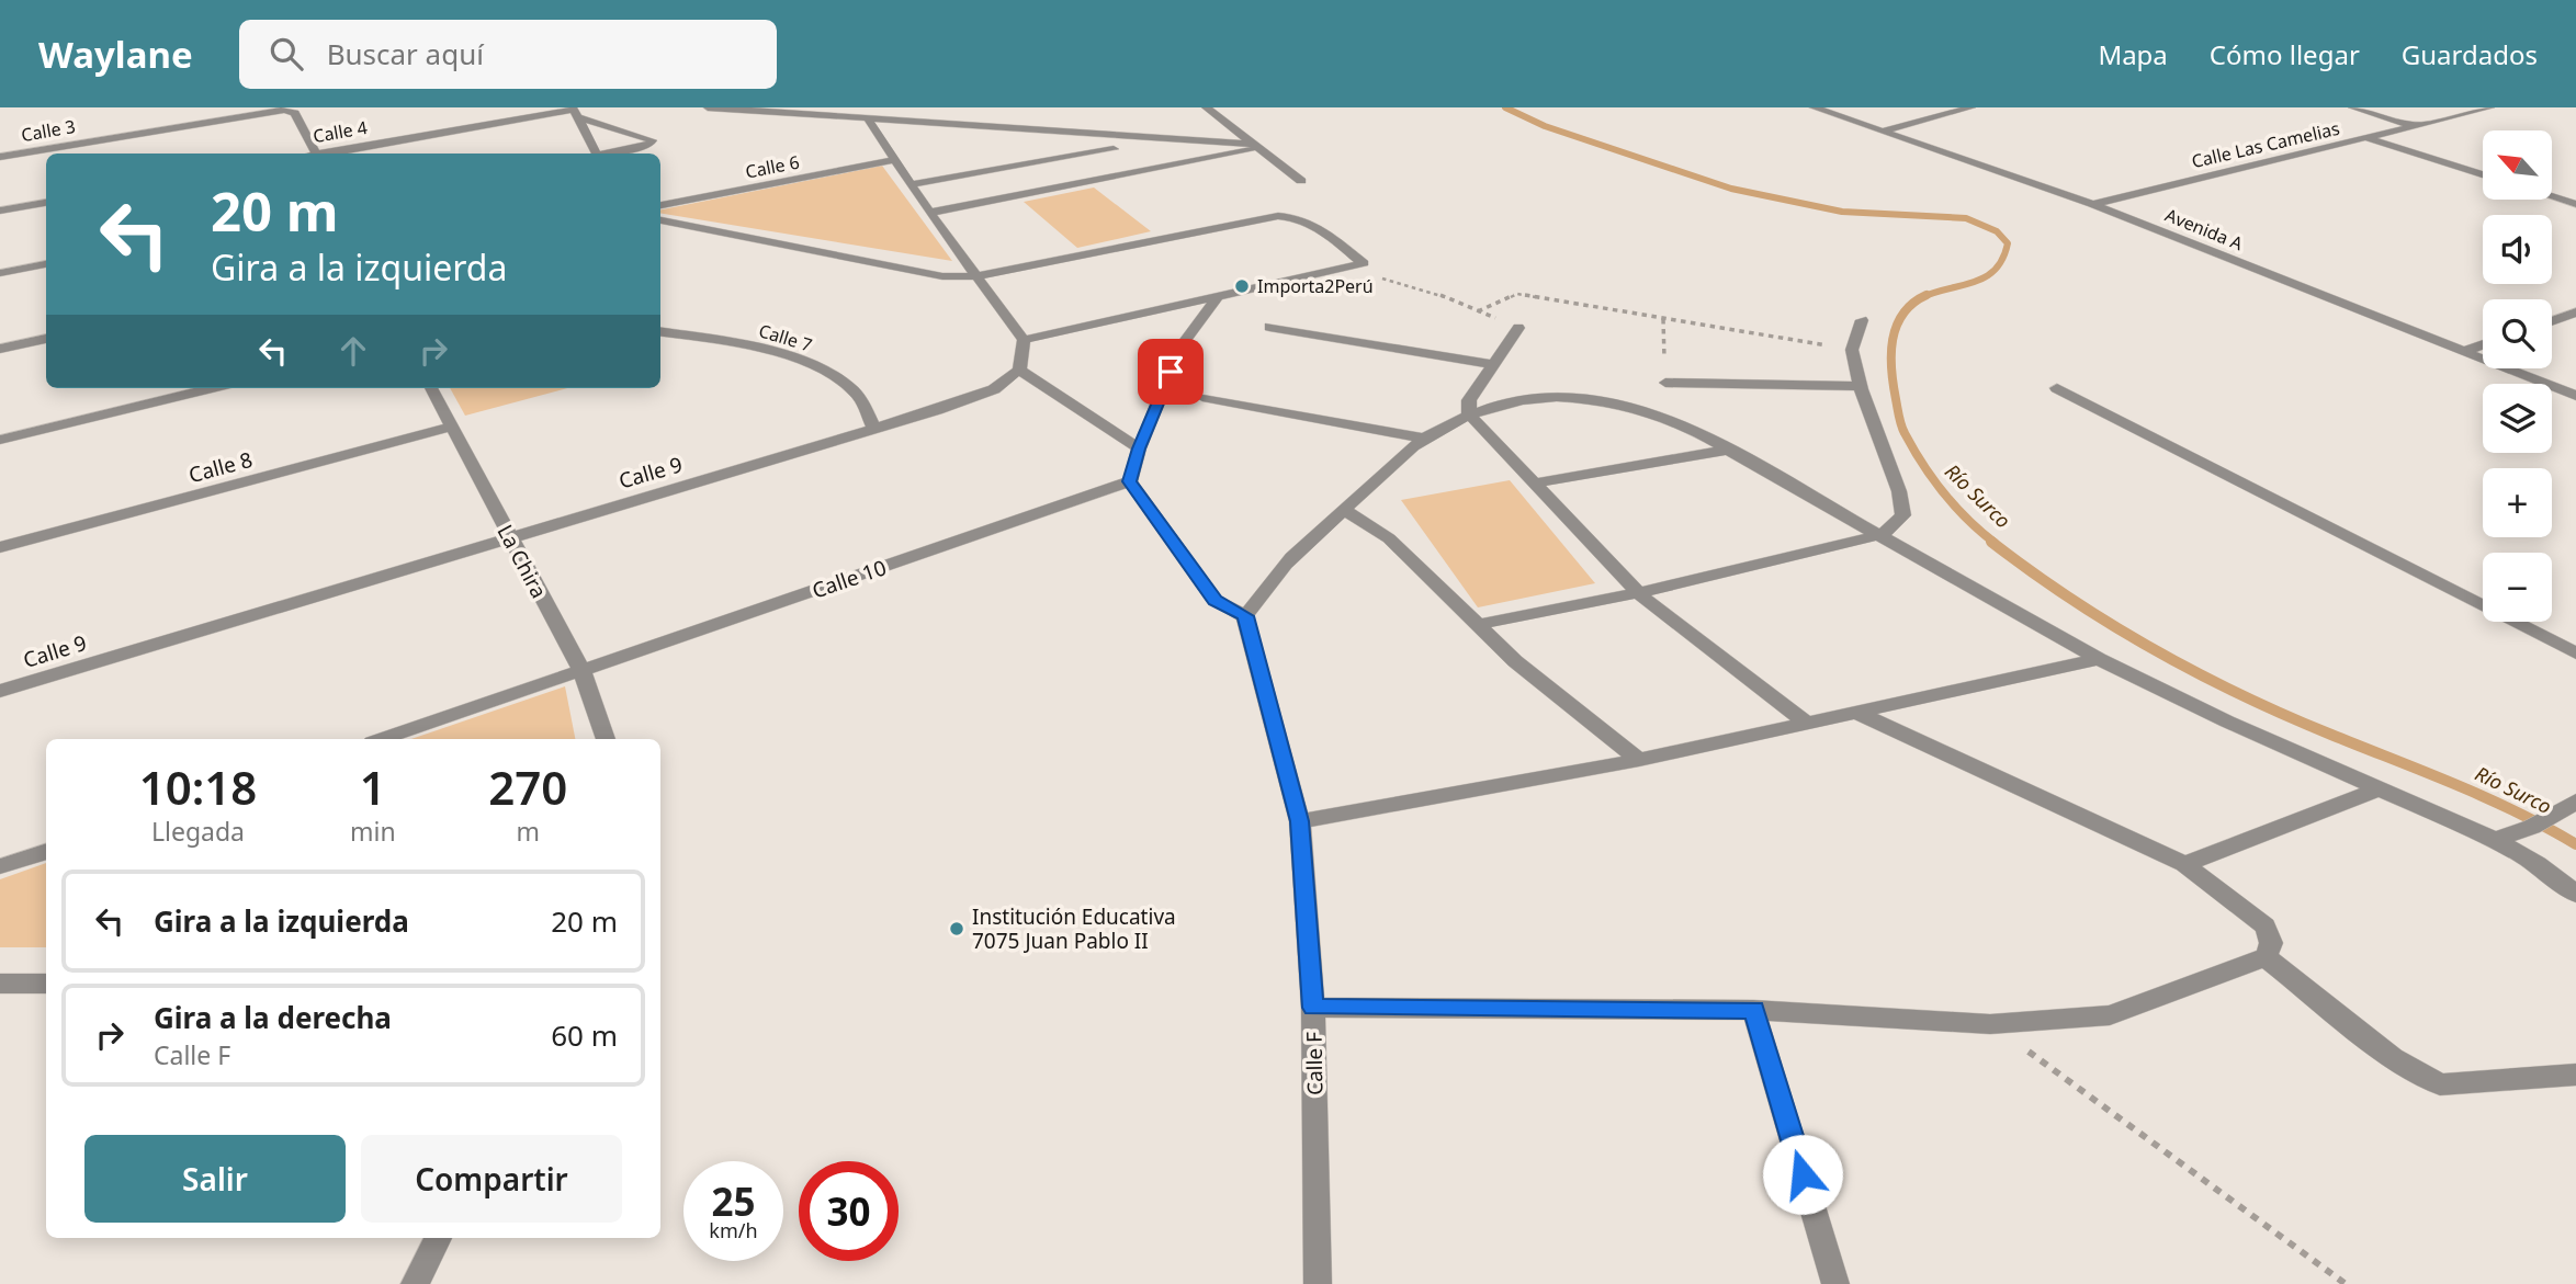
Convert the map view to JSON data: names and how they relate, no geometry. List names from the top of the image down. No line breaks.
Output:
{"streets":{"street":["Calle 3","Calle 4","Calle Las Camelias","Calle 6","Avenida A","Calle 7","Calle 8","Calle 9","La Chira","Calle 10","Calle F"]},"crossings":[["Calle Las Camelias","Avenida A"],["Calle 7","Calle 9"],["Calle 8","La Chira"],["Calle 9","La Chira"],["La Chira","Calle 10"]],"water":["Río Surco"],"places":["Importa2Perú","Institución Educativa 7075 Juan Pablo II"],"north":"top left","page":{"header":"Waylane","search":"Buscar aquí","nav":["Mapa","Cómo llegar","Guardados"],"map_buttons":["+","−"],"turn":["20 m","Gira a la izquierda"],"eta":["10:18","Llegada","1","min","270","m"],"list":[{"name":"Gira a la izquierda","value":"20 m"},{"name":"Gira a la derecha","note":"Calle F","value":"60 m"}],"buttons":["Salir","Compartir"],"speed":"25 km/h","limit":"30"}}
